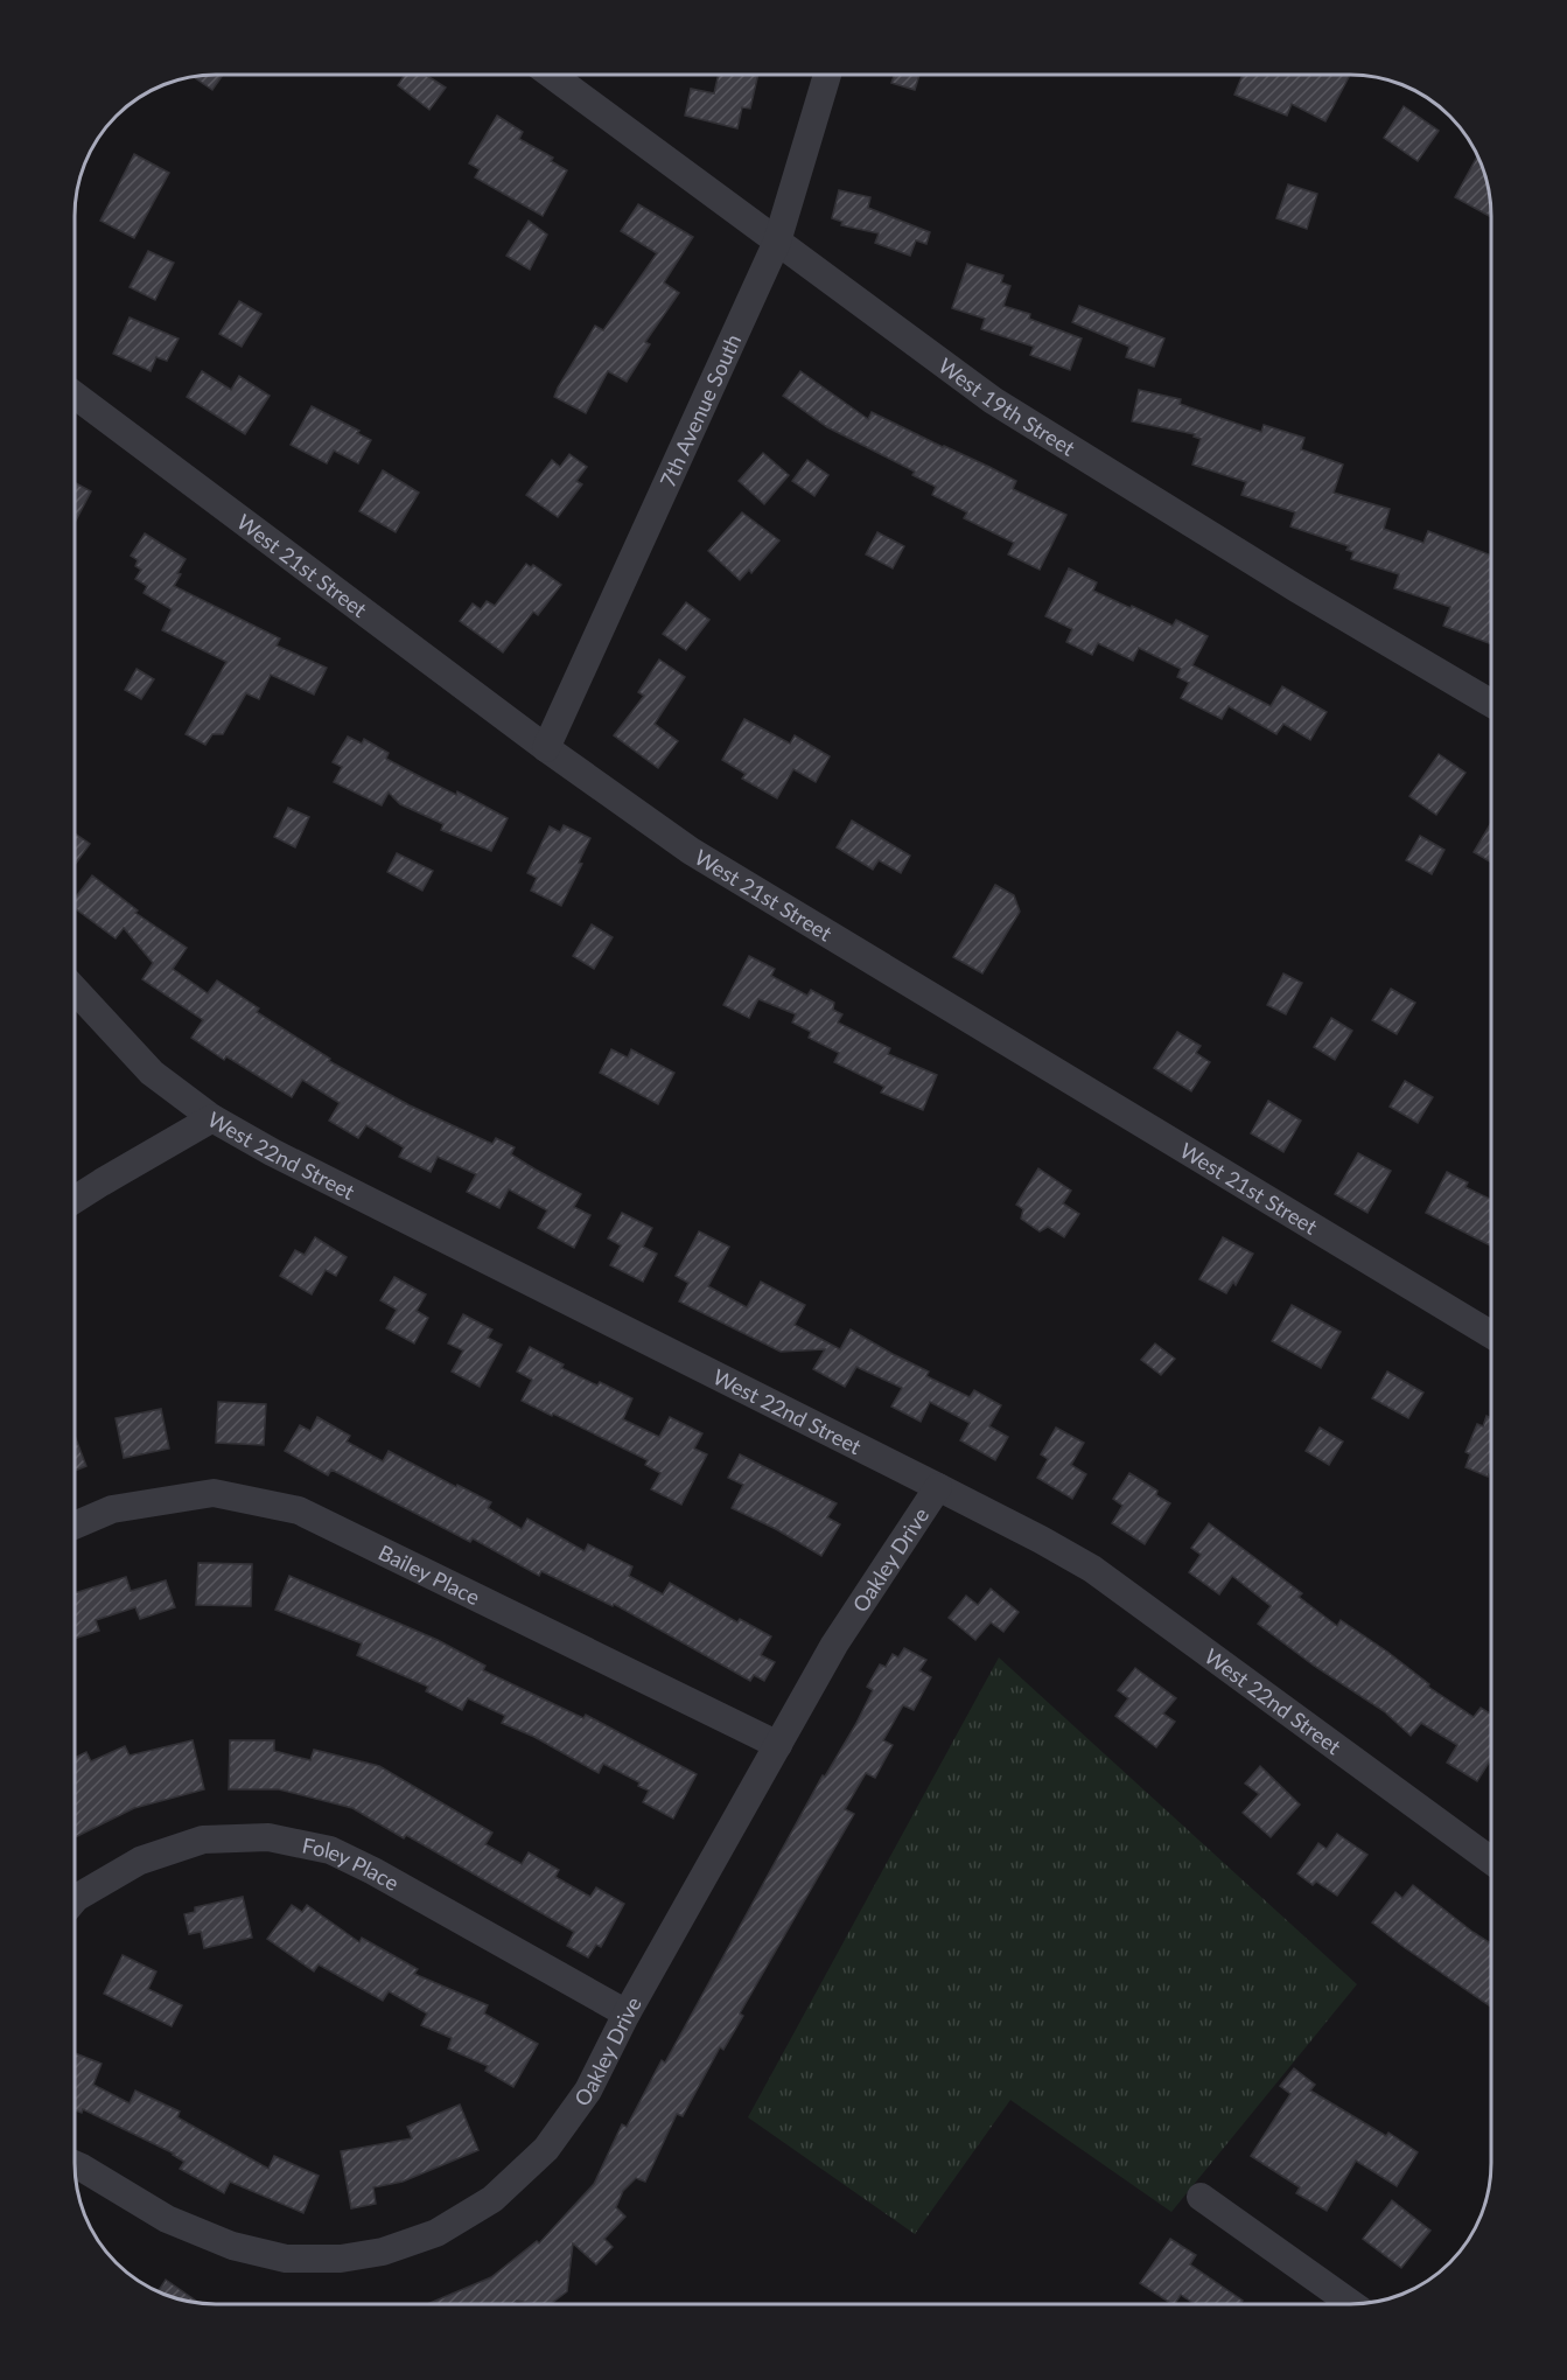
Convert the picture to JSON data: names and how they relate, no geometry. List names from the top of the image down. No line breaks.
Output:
{"streets":{"street":["West 19th Street","7th Avenue South","West 21st Street","West 22nd Street","Oakley Drive","Bailey Place","Foley Place"]},"crossings":[["West 19th Street","7th Avenue South"],["7th Avenue South","West 21st Street"],["West 22nd Street","Oakley Drive"],["Oakley Drive","Bailey Place"],["Oakley Drive","Foley Place"]]}
